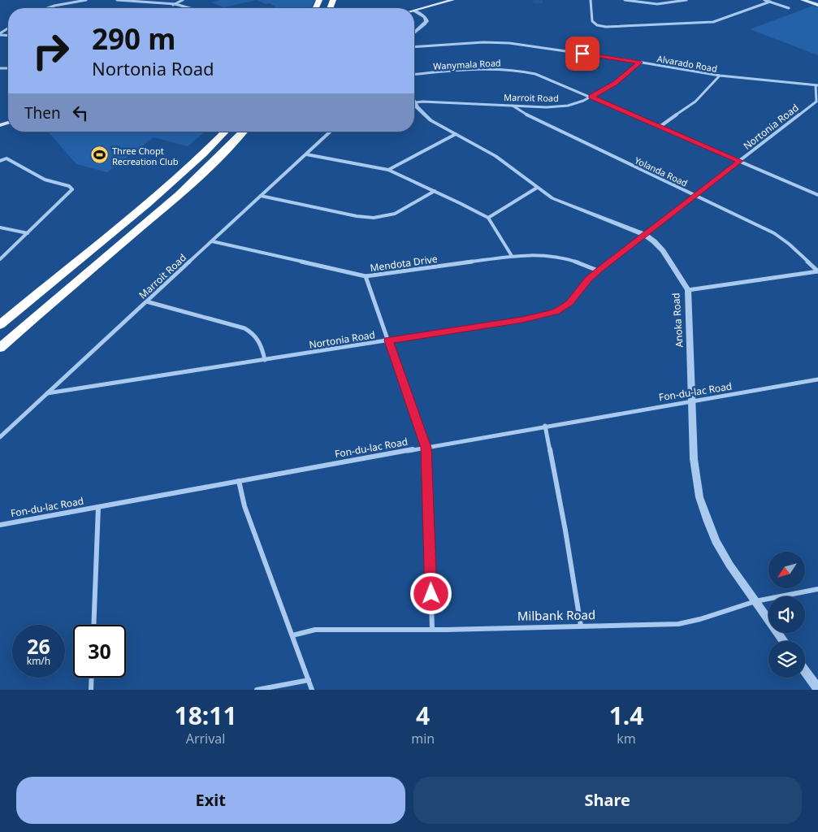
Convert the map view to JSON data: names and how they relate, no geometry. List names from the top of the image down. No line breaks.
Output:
{"streets":{"street":["Alvarado Road","Wanymala Road","Marroit Road","Nortonia Road","Yolanda Road","Mendota Drive","Anoka Road","Fon-du-lac Road","Milbank Road"]},"crossings":[["Alvarado Road","Marroit Road"],["Alvarado Road","Nortonia Road"],["Wanymala Road","Marroit Road"],["Wanymala Road","Nortonia Road"],["Marroit Road","Nortonia Road"],["Marroit Road","Yolanda Road"],["Marroit Road","Mendota Drive"],["Nortonia Road","Yolanda Road"],["Nortonia Road","Mendota Drive"],["Nortonia Road","Anoka Road"],["Anoka Road","Fon-du-lac Road"],["Anoka Road","Milbank Road"]],"places":{"sports":["Three Chopt Recreation Club"]},"north":"bottom left","page":{"turn":["290 m","Nortonia Road"],"then":"Then","speed":"26 km/h","limit":"30","eta":["18:11","Arrival","4","min","1.4","km"],"buttons":["Exit","Share"]}}
